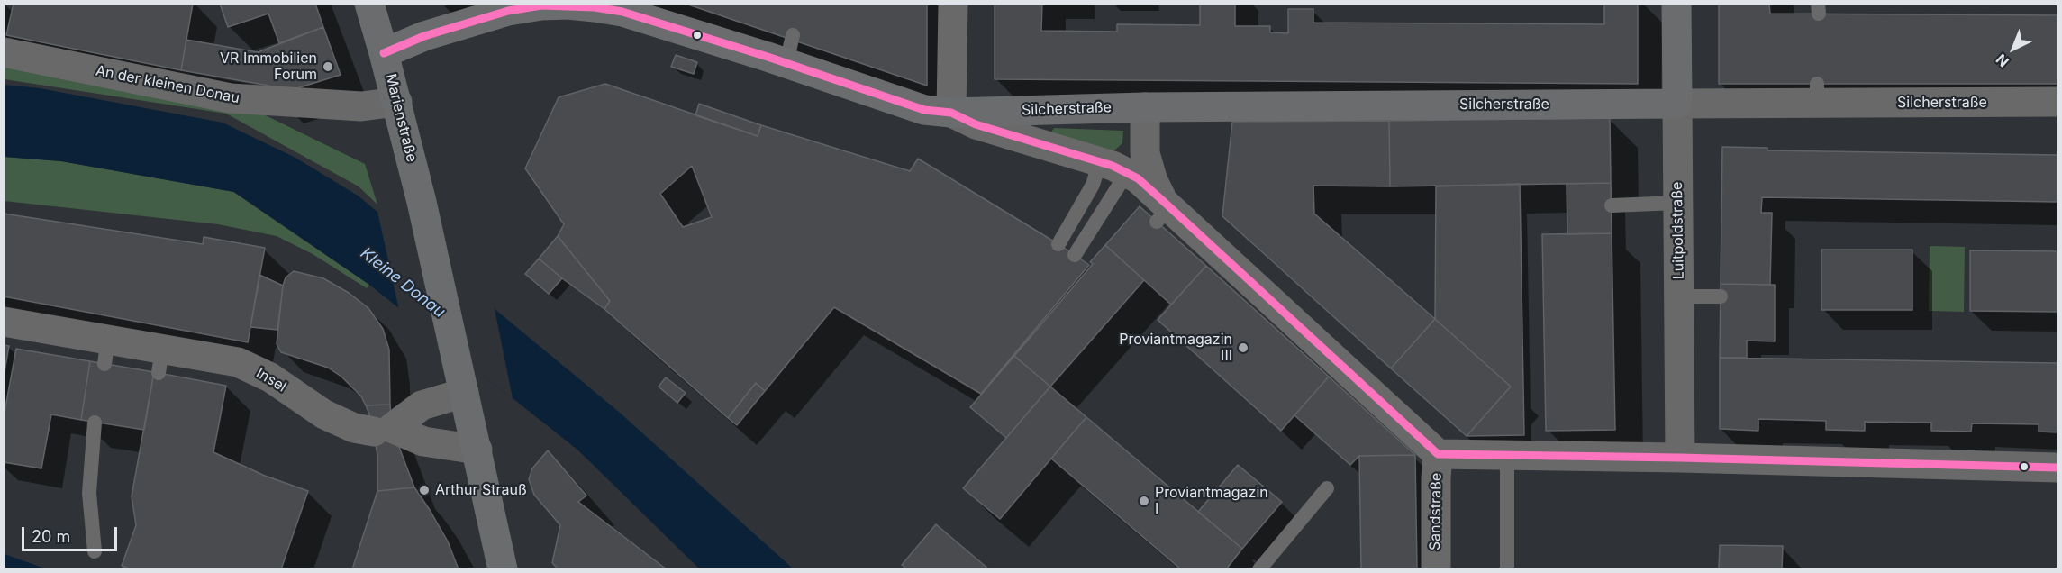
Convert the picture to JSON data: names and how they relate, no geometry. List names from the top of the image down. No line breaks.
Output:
{"streets":{"street":["An der kleinen Donau","Silcherstraße","Marienstraße","Luitpoldstraße","Insel","Sandstraße"]},"crossings":[["An der kleinen Donau","Marienstraße"],["Silcherstraße","Marienstraße"],["Silcherstraße","Luitpoldstraße"]],"water":["Kleine Donau"],"places":["VR Immobilien Forum","Proviantmagazin III","Arthur Strauß","Proviantmagazin I"],"scale_bar":"20 m","north":"bottom left"}
